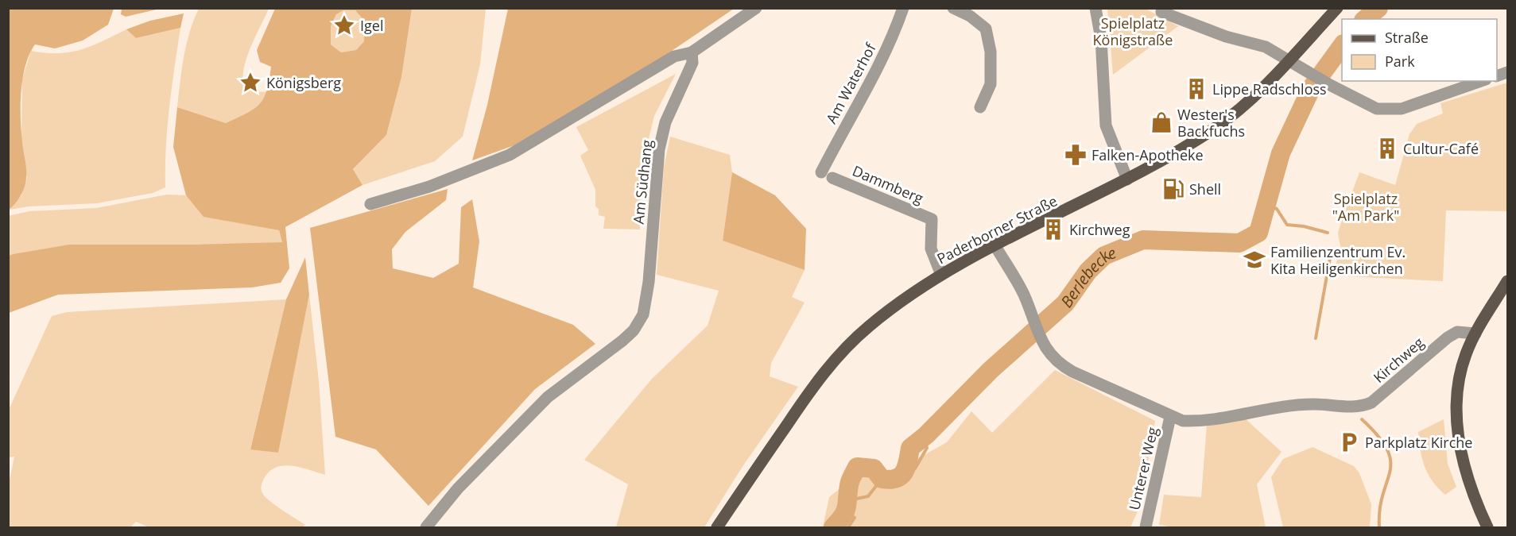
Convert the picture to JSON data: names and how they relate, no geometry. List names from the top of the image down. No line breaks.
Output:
{"streets":{"main road":["Paderborner Straße"],"street":["Am Waterhof","Am Südhang","Dammberg","Kirchweg","Unterer Weg"]},"crossings":[["Dammberg","Paderborner Straße"],["Paderborner Straße","Kirchweg"],["Kirchweg","Unterer Weg"]],"water":["Berlebecke"],"parks":["Spielplatz Königstraße","Spielplatz \"Am Park\""],"places":{"place":["Igel","Königsberg"],"building":["Lippe Radschloss","Cultur-Café","Kirchweg"],"shop":["Wester's Backfuchs"],"pharmacy":["Falken-Apotheke"],"fuel station":["Shell"],"school or university":["Familienzentrum Ev. Kita Heiligenkirchen"],"parking":["Parkplatz Kirche"]},"legend":["Straße","Park"]}
